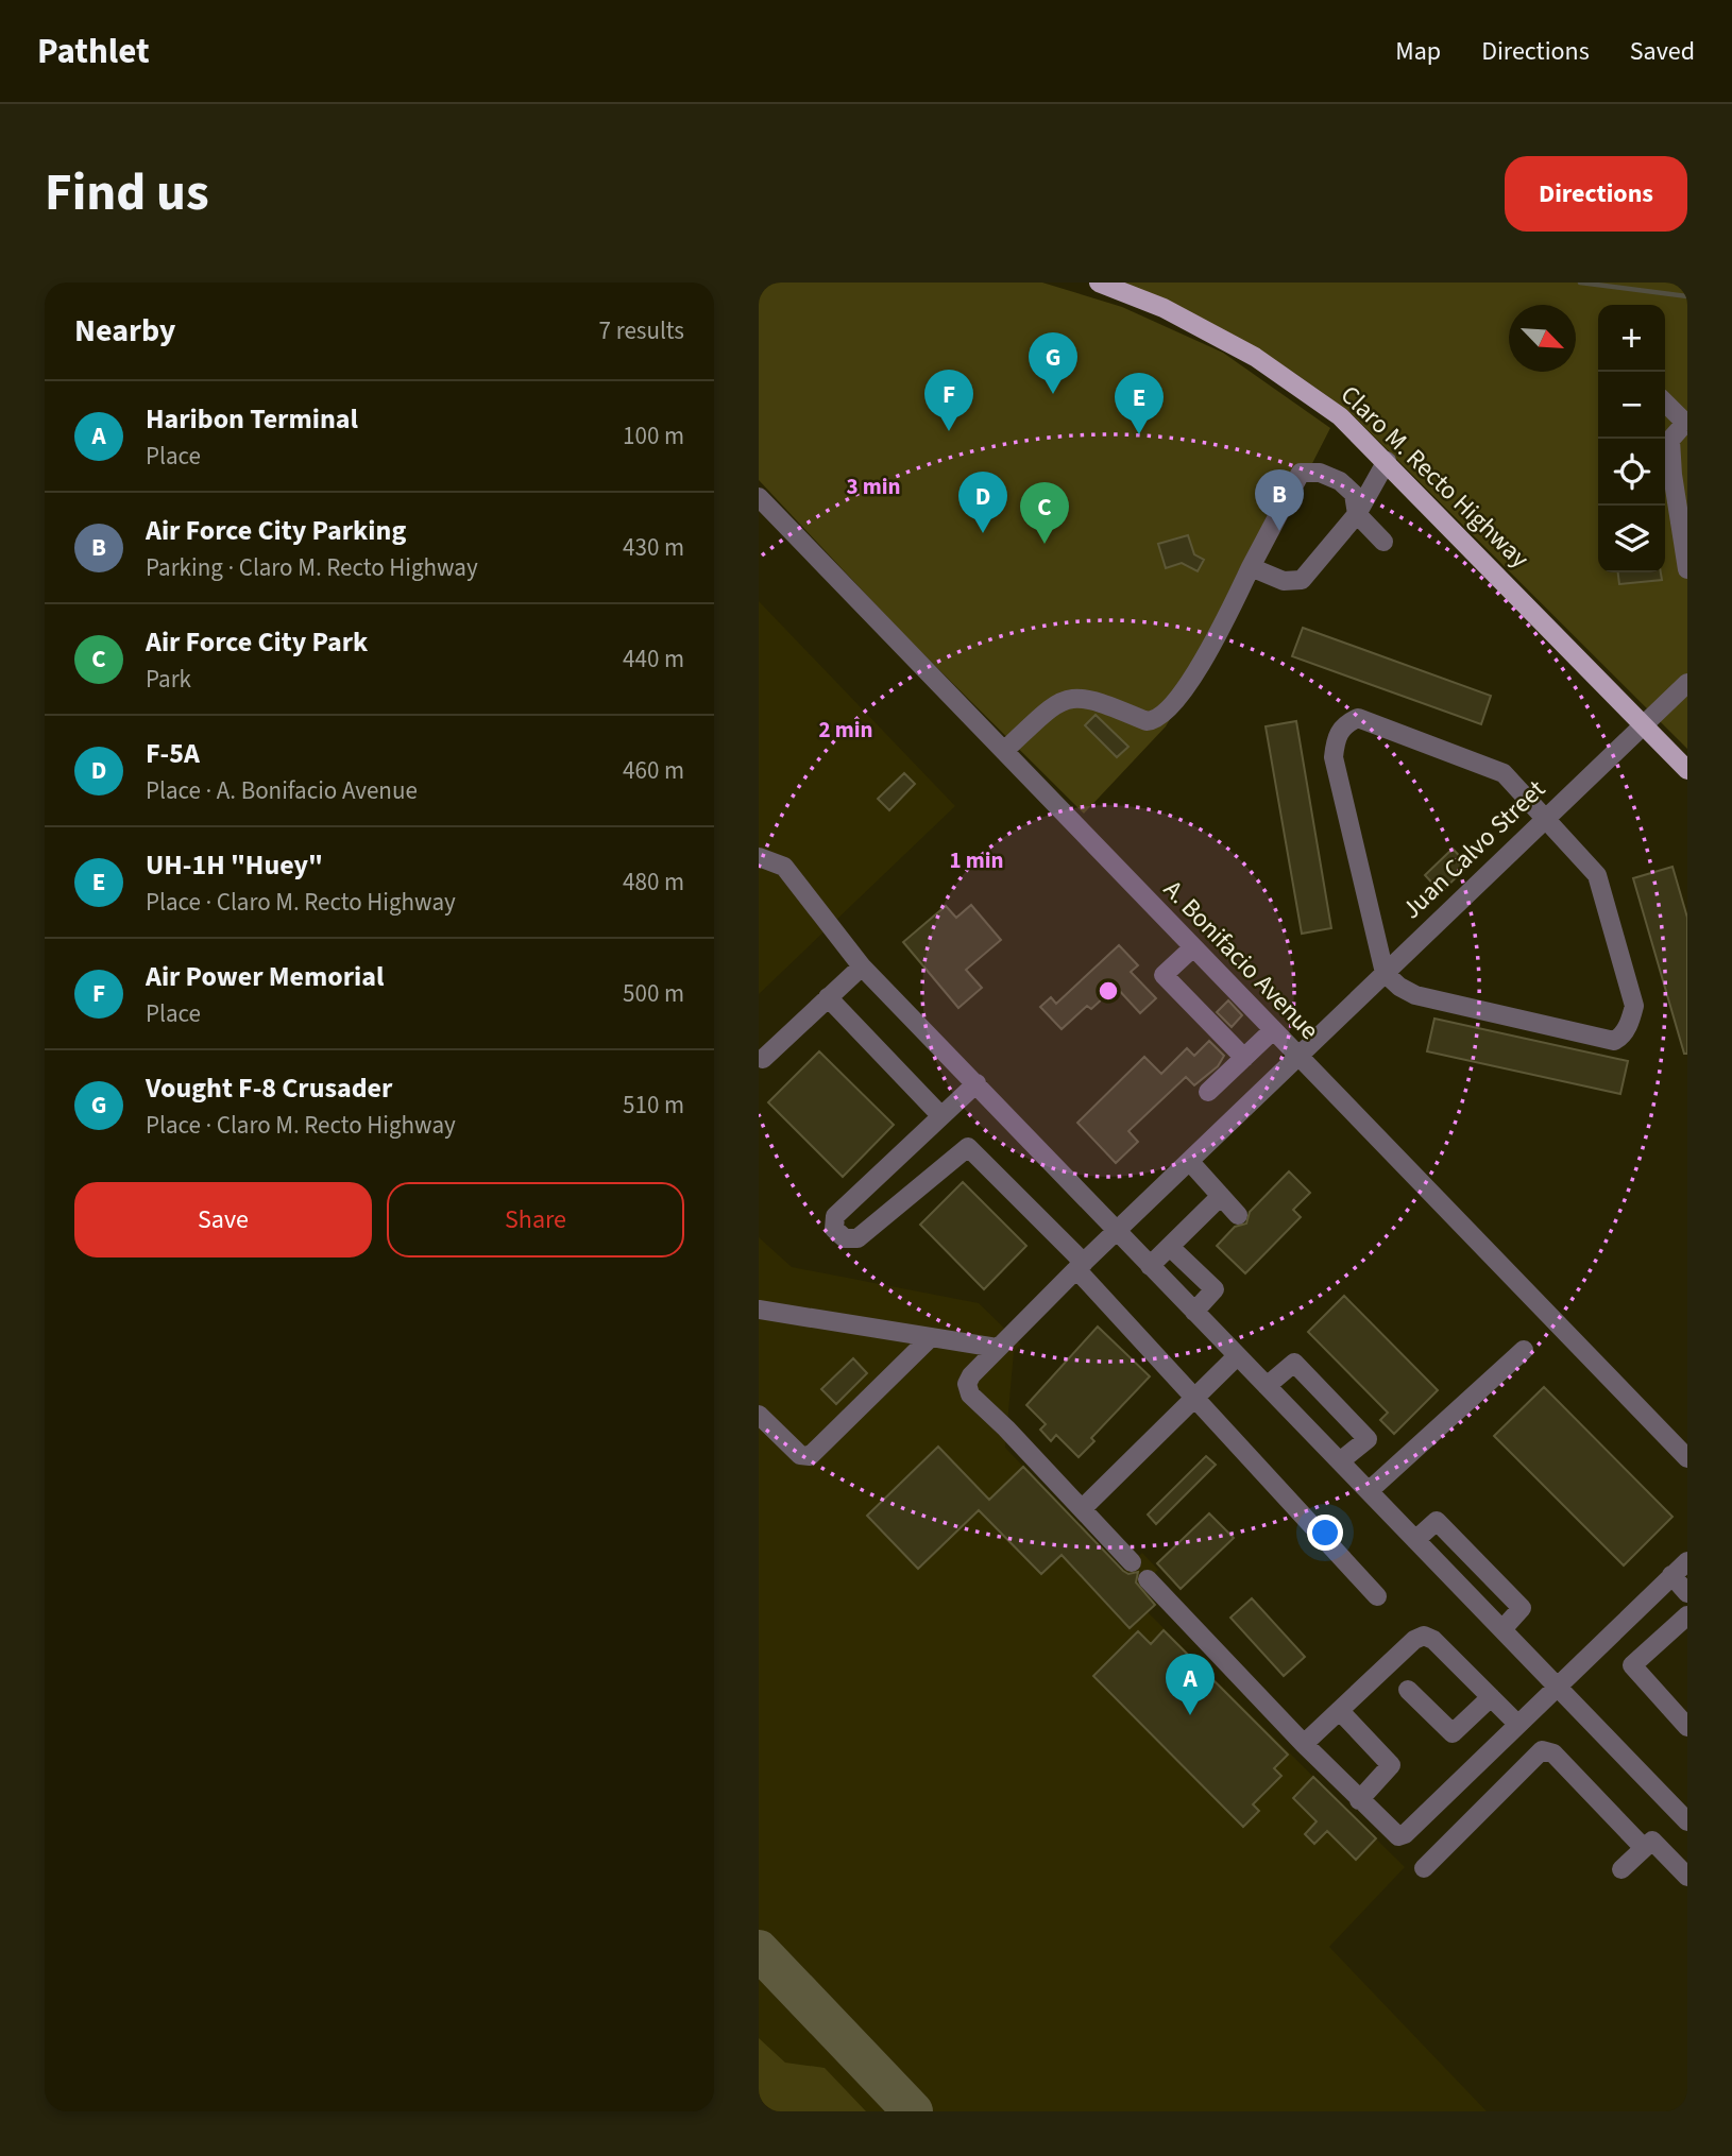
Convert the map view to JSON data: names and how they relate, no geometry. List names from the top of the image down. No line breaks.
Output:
{"streets":{"main road":["Claro M. Recto Highway"],"street":["Juan Calvo Street","A. Bonifacio Avenue"]},"crossings":[["Claro M. Recto Highway","Juan Calvo Street"],["Juan Calvo Street","A. Bonifacio Avenue"]],"north":"bottom right","page":{"header":"Pathlet","nav":["Map","Directions","Saved"],"title":"Find us","buttons":["Directions",["Save","Share"]],"heading":["Nearby","7 results"],"map_buttons":["+","−"],"pins":["G","F","E","B","D","C","A"],"list":[{"mark":"A","name":"Haribon Terminal","note":"Place","value":"100 m"},{"mark":"B","name":"Air Force City Parking","note":"Parking · Claro M. Recto Highway","value":"430 m"},{"mark":"C","name":"Air Force City Park","note":"Park","value":"440 m"},{"mark":"D","name":"F-5A","note":"Place · A. Bonifacio Avenue","value":"460 m"},{"mark":"E","name":"UH-1H \"Huey\"","note":"Place · Claro M. Recto Highway","value":"480 m"},{"mark":"F","name":"Air Power Memorial","note":"Place","value":"500 m"},{"mark":"G","name":"Vought F-8 Crusader","note":"Place · Claro M. Recto Highway","value":"510 m"}]},"rings":["3 min","2 min","1 min"]}
